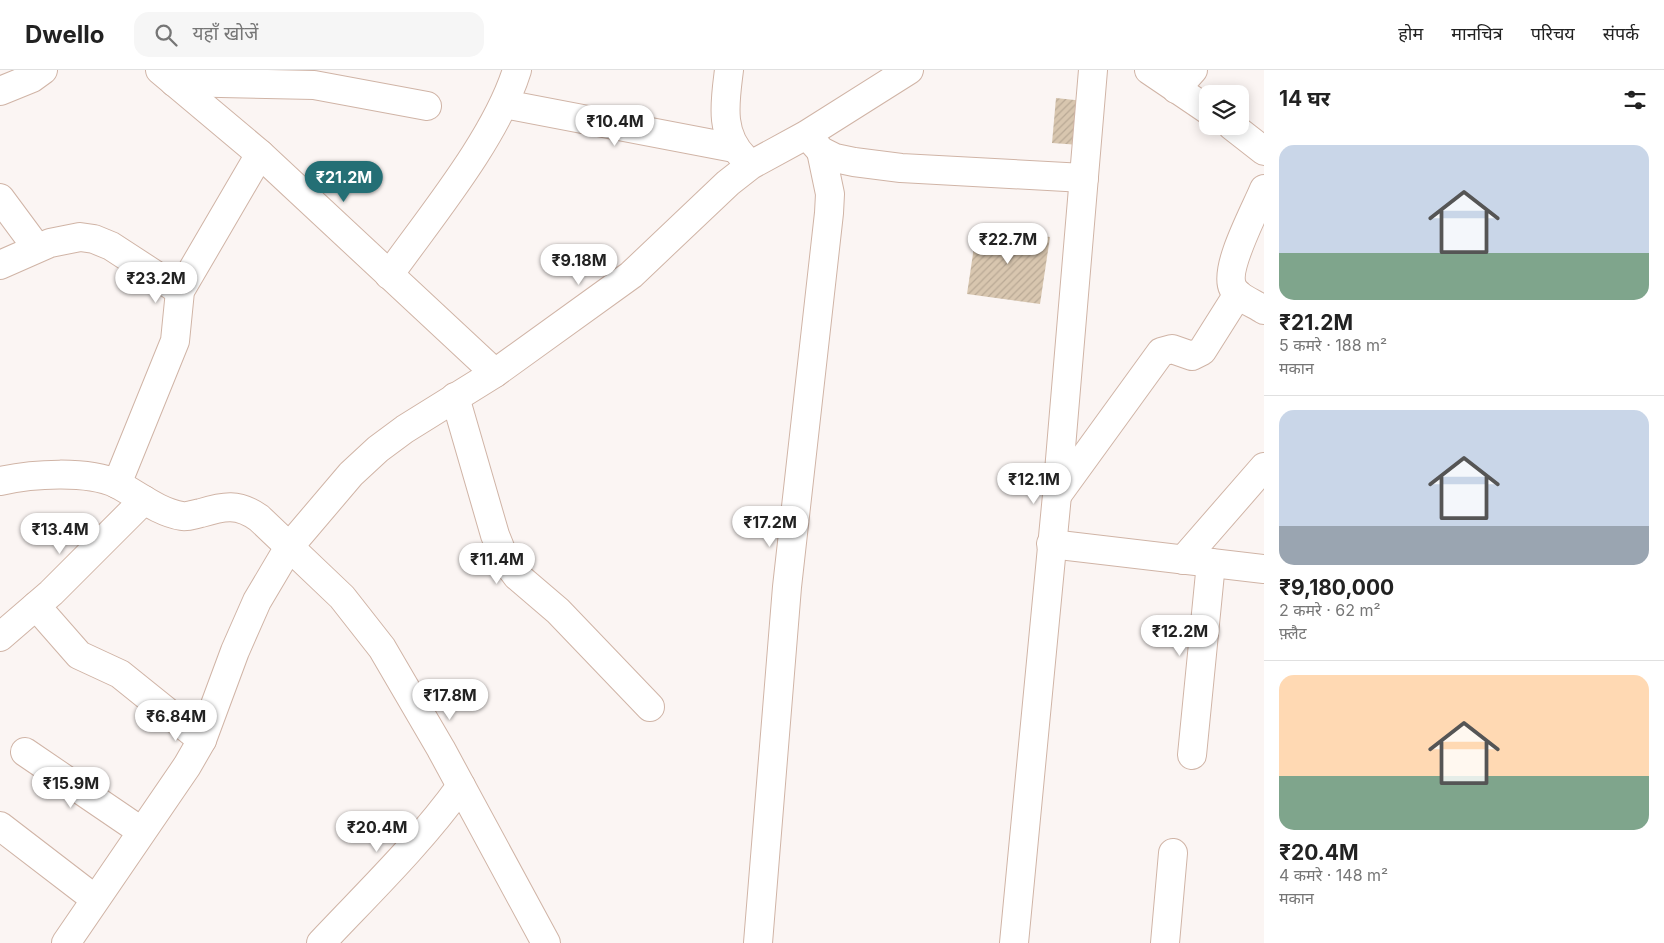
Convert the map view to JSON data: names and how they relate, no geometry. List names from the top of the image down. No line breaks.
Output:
{"page":{"header":"Dwello","search":"यहाँ खोजें","nav":["होम","मानचित्र","परिचय","संपर्क"],"heading":"14 घर","price":["₹10.4M","₹21.2M","₹22.7M","₹9.18M","₹23.2M","₹12.1M","₹17.2M","₹13.4M","₹11.4M","₹12.2M","₹17.8M","₹6.84M","₹15.9M","₹20.4M"],"list":[{"name":"₹21.2M","note":"5 कमरे · 188 m² · मकान"},{"name":"₹9,180,000","note":"2 कमरे · 62 m² · फ़्लैट"},{"name":"₹20.4M","note":"4 कमरे · 148 m² · मकान"}]}}
